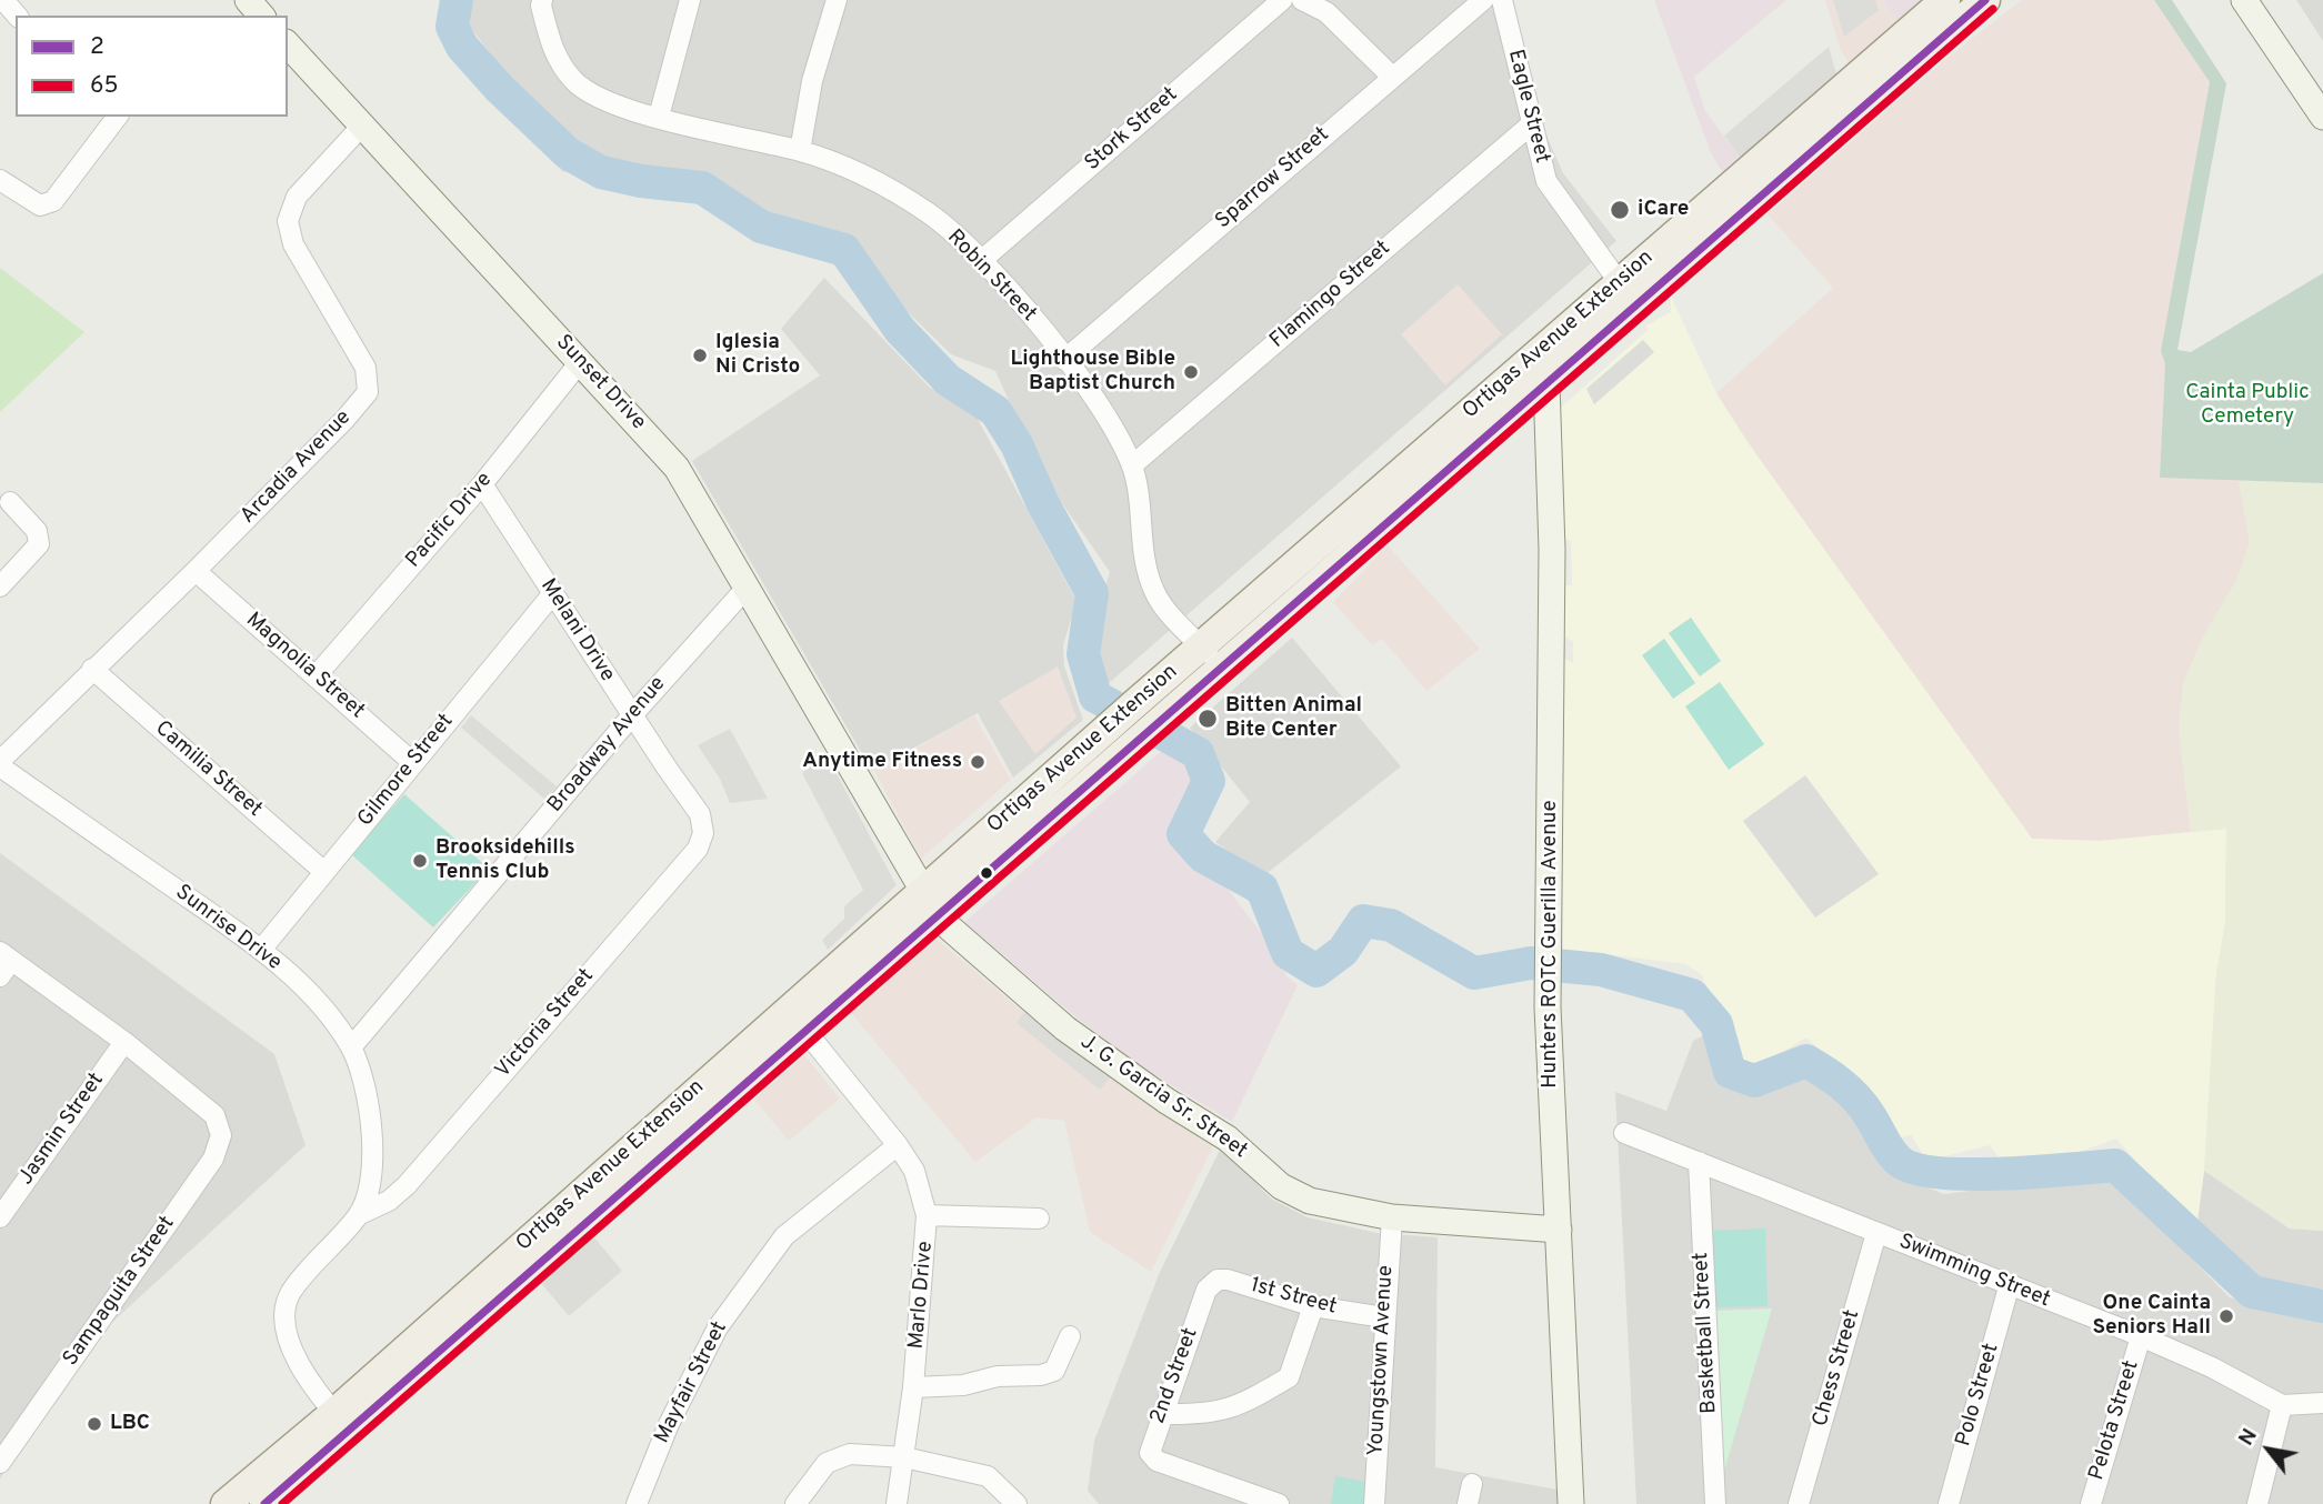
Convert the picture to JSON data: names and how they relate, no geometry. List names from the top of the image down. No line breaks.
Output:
{"streets":{"main road":["Ortigas Avenue Extension"],"street":["Eagle Street","Stork Street","Sparrow Street","Robin Street","Flamingo Street","Sunset Drive","Arcadia Avenue","Pacific Drive","Melani Drive","Magnolia Street","Broadway Avenue","Camilia Street","Gilmore Street","Sunrise Drive","Hunters ROTC Guerilla Avenue","Victoria Street","J. G. Garcia Sr. Street","Jasmin Street","Swimming Street","Sampaguita Street","Marlo Drive","1st Street","Basketball Street","Youngstown Avenue","Chess Street","2nd Street","Mayfair Street","Polo Street","Pelota Street"]},"crossings":[["Eagle Street","Flamingo Street"],["Eagle Street","Ortigas Avenue Extension"],["Stork Street","Robin Street"],["Sparrow Street","Robin Street"],["Robin Street","Flamingo Street"],["Robin Street","Ortigas Avenue Extension"],["Ortigas Avenue Extension","Sunset Drive"],["Ortigas Avenue Extension","Hunters ROTC Guerilla Avenue"],["Ortigas Avenue Extension","J. G. Garcia Sr. Street"],["Ortigas Avenue Extension","Marlo Drive"],["Sunset Drive","Arcadia Avenue"],["Sunset Drive","Pacific Drive"],["Sunset Drive","Broadway Avenue"],["Sunset Drive","J. G. Garcia Sr. Street"],["Arcadia Avenue","Magnolia Street"],["Arcadia Avenue","Camilia Street"],["Arcadia Avenue","Sunrise Drive"],["Pacific Drive","Melani Drive"],["Pacific Drive","Magnolia Street"],["Melani Drive","Broadway Avenue"],["Melani Drive","Gilmore Street"],["Melani Drive","Victoria Street"],["Magnolia Street","Gilmore Street"],["Broadway Avenue","Sunrise Drive"],["Camilia Street","Gilmore Street"],["Gilmore Street","Sunrise Drive"],["Sunrise Drive","Victoria Street"],["Hunters ROTC Guerilla Avenue","J. G. Garcia Sr. Street"],["J. G. Garcia Sr. Street","Youngstown Avenue"],["Jasmin Street","Sampaguita Street"],["Swimming Street","Basketball Street"],["Swimming Street","Chess Street"],["Swimming Street","Polo Street"],["Swimming Street","Pelota Street"],["Marlo Drive","Mayfair Street"],["1st Street","Youngstown Avenue"],["1st Street","2nd Street"]],"parks":["Cainta Public Cemetery"],"places":["iCare","Iglesia Ni Cristo","Lighthouse Bible Baptist Church","Bitten Animal Bite Center","Anytime Fitness","Brooksidehills Tennis Club","One Cainta Seniors Hall","LBC"],"lines":["transit line 2","transit line 65"],"legend":["2","65"],"north":"top left"}
